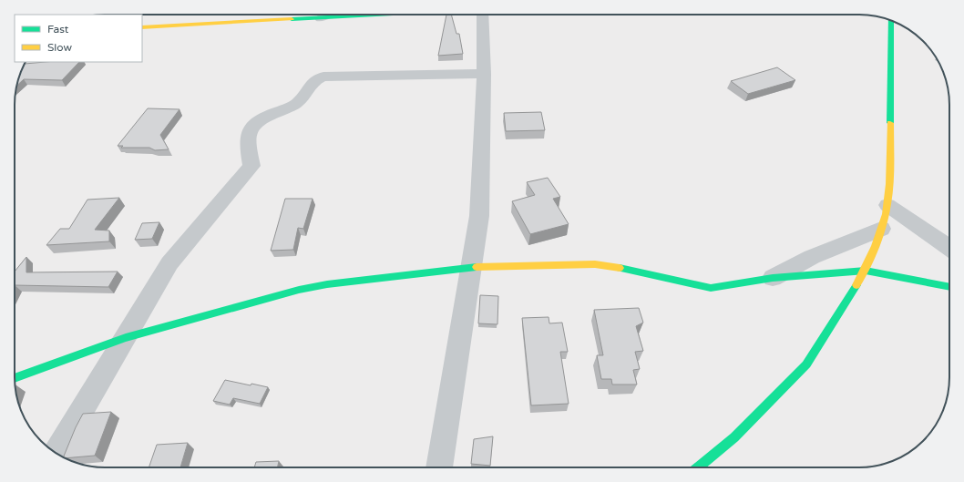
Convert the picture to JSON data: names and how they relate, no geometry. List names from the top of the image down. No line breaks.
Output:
{"legend":["Fast","Slow"]}
